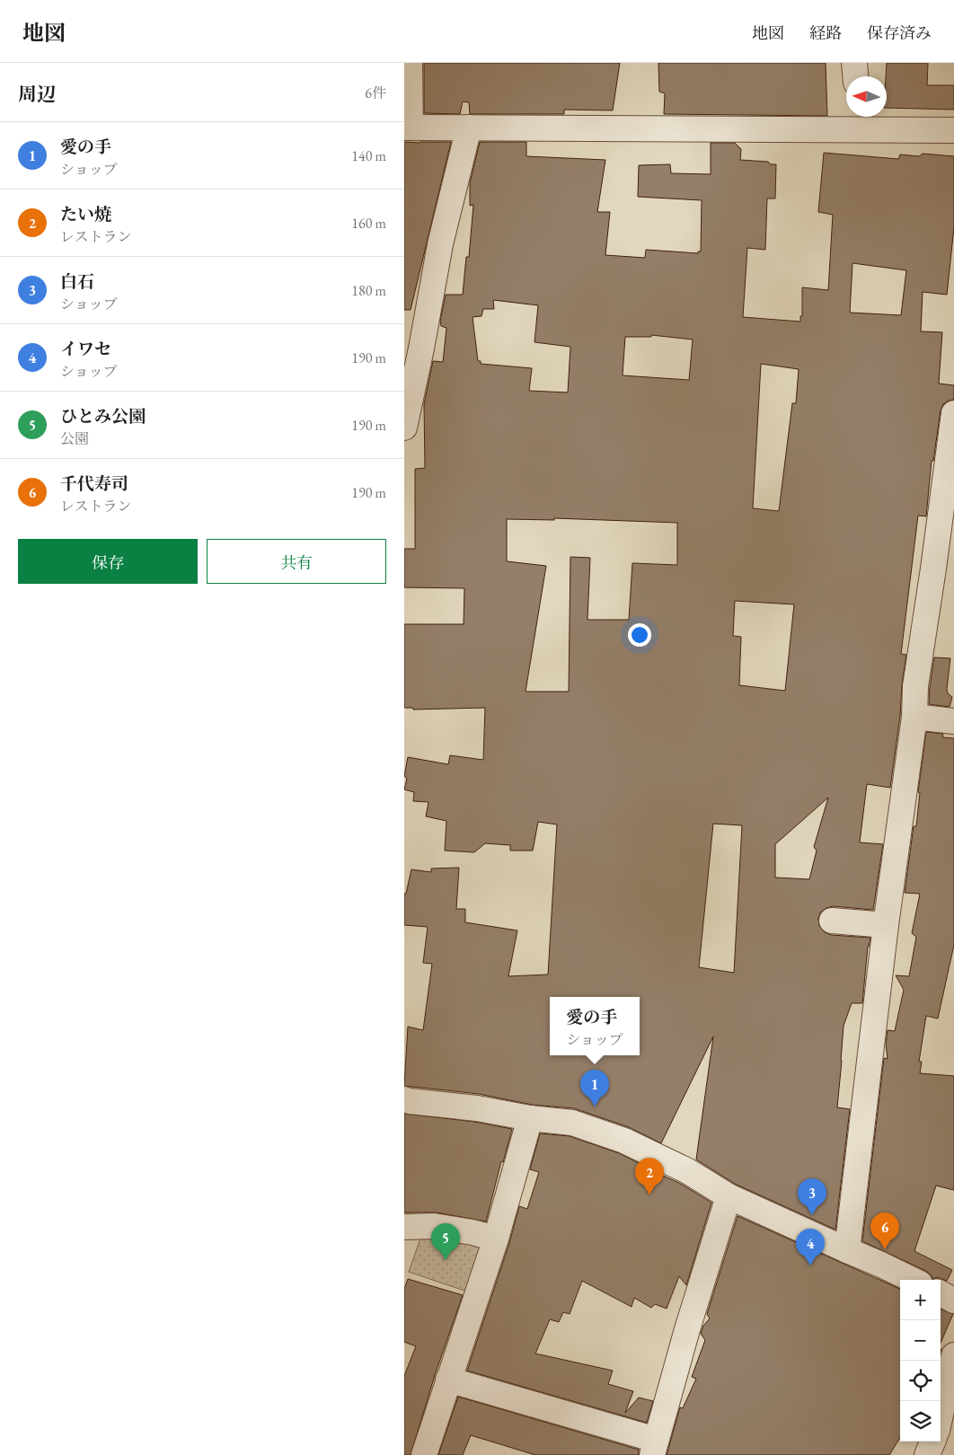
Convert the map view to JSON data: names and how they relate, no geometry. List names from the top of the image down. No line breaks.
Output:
{"north":"left","page":{"header":"地図","nav":["地図","経路","保存済み"],"heading":["周辺","6件"],"list":[{"mark":"1","name":"愛の手","note":"ショップ","value":"140 m"},{"mark":"2","name":"たい焼","note":"レストラン","value":"160 m"},{"mark":"3","name":"白石","note":"ショップ","value":"180 m"},{"mark":"4","name":"イワセ","note":"ショップ","value":"190 m"},{"mark":"5","name":"ひとみ公園","note":"公園","value":"190 m"},{"mark":"6","name":"千代寿司","note":"レストラン","value":"190 m"}],"buttons":["保存","共有"],"popup":["愛の手","ショップ"],"pins":["1","2","3","6","5","4"],"map_buttons":["+","−"]}}
